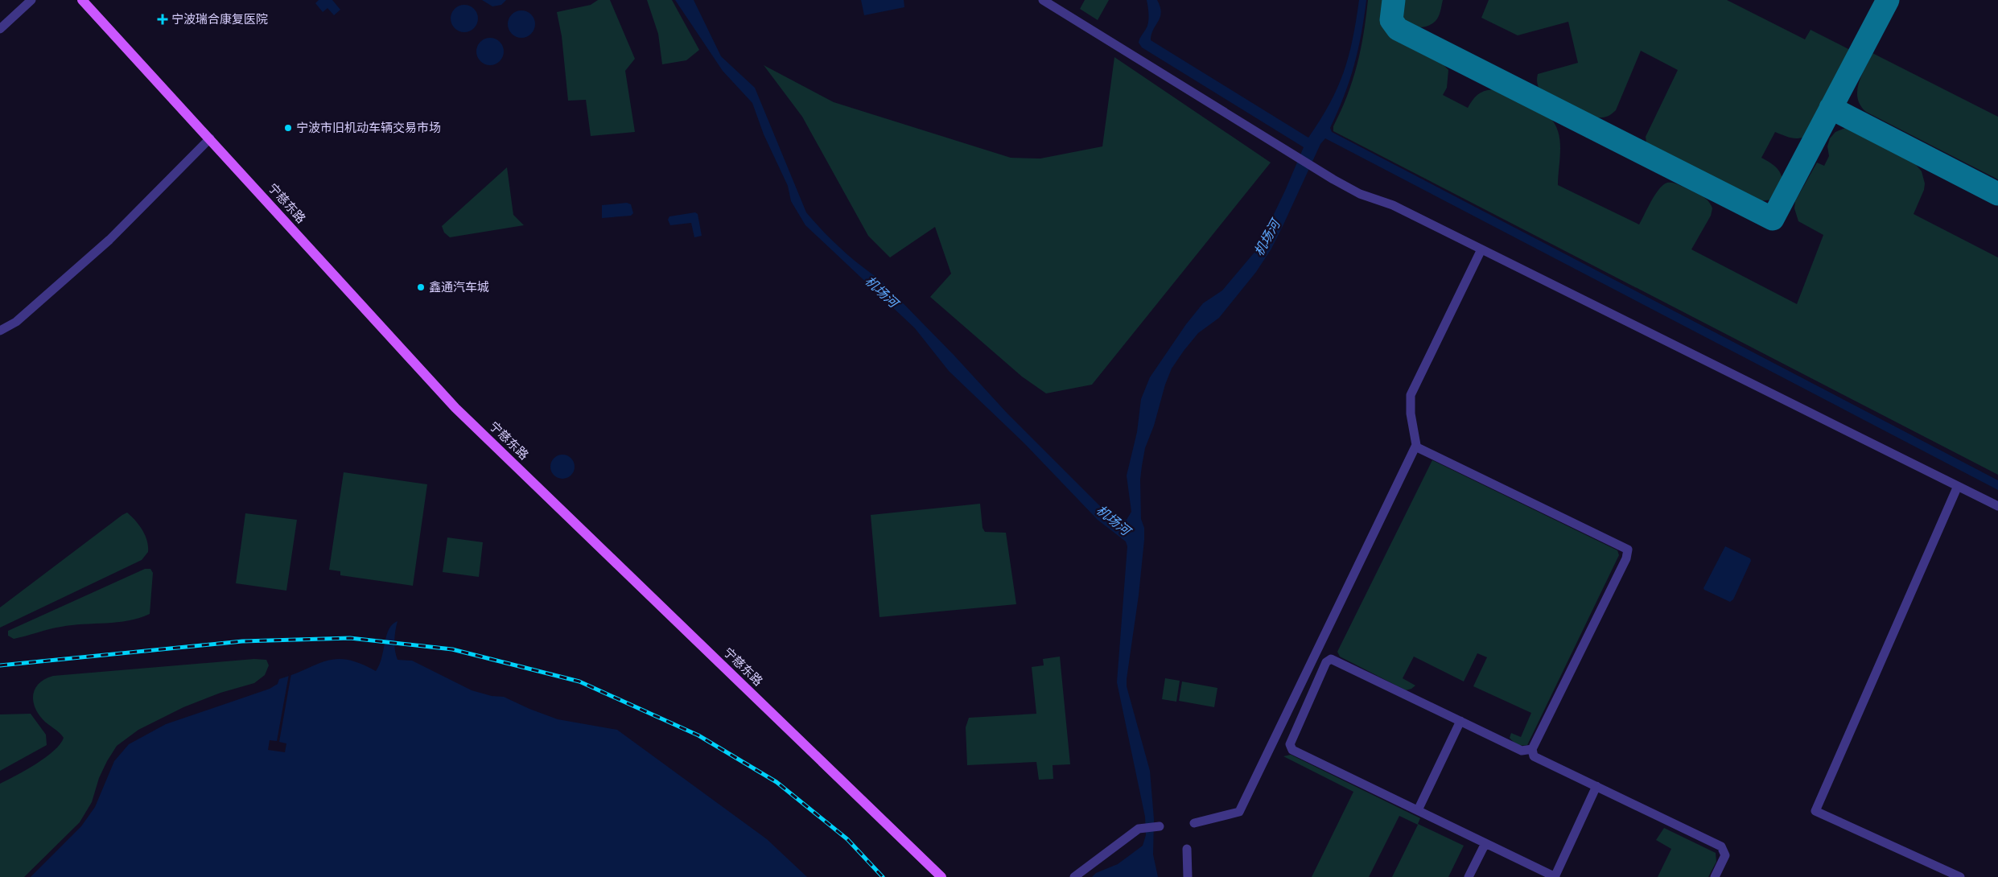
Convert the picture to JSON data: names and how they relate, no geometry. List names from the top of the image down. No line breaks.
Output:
{"streets":{"main road":["宁慈东路"]},"water":["机场河"],"places":{"health":["宁波瑞合康复医院"],"other":["宁波市旧机动车辆交易市场","鑫通汽车城"]}}
